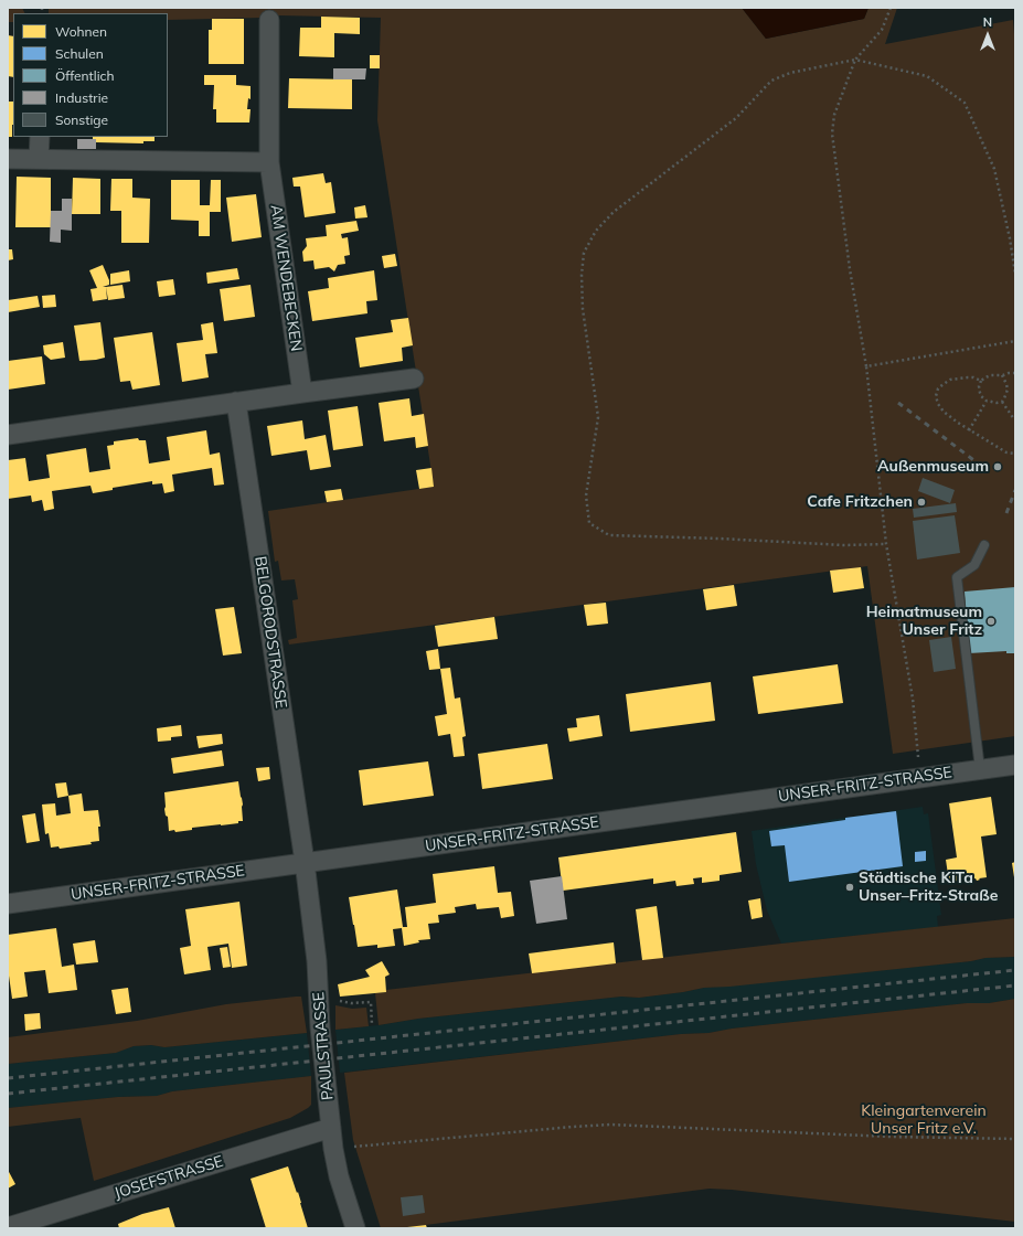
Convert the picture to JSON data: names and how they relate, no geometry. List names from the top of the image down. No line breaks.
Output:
{"streets":{"street":["AM WENDEBECKEN","BELGORODSTRASSE","UNSER-FRITZ-STRASSE","PAULSTRASSE","JOSEFSTRASSE"]},"crossings":[["BELGORODSTRASSE","UNSER-FRITZ-STRASSE"],["BELGORODSTRASSE","PAULSTRASSE"],["UNSER-FRITZ-STRASSE","PAULSTRASSE"],["PAULSTRASSE","JOSEFSTRASSE"]],"parks":["Kleingartenverein Unser Fritz e.V."],"places":["Außenmuseum","Cafe Fritzchen","Heimatmuseum Unser Fritz","Städtische KiTa Unser–Fritz-Straße"],"legend":["Wohnen","Schulen","Öffentlich","Industrie","Sonstige"],"north":"top"}
